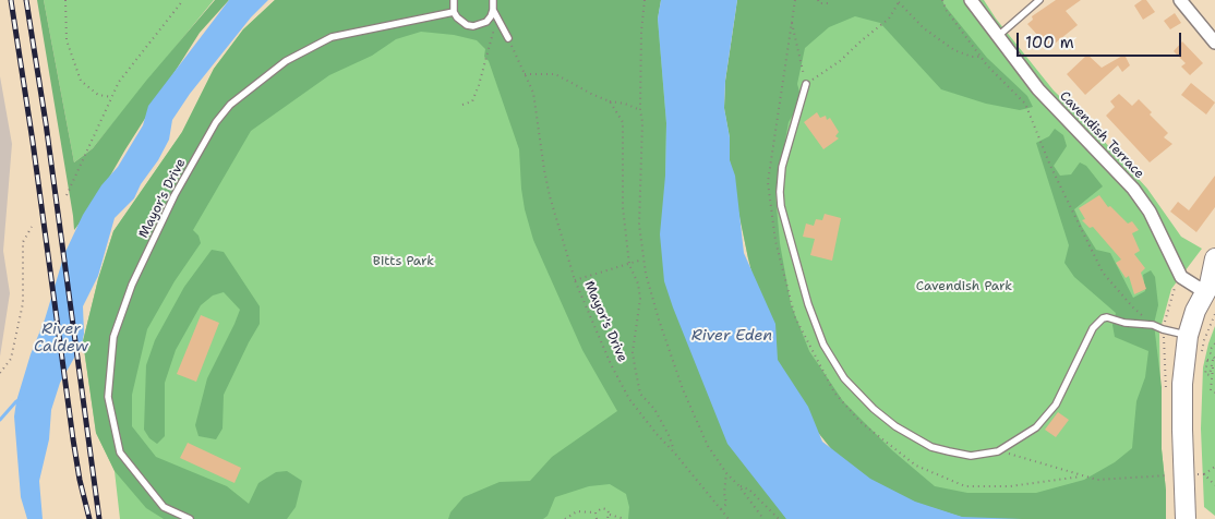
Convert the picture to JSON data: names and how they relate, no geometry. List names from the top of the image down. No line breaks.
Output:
{"streets":{"street":["Cavendish Terrace"],"lane":["Mayor's Drive"]},"water":["River Caldew","River Eden"],"parks":["Bitts Park","Cavendish Park"],"scale_bar":"100 m"}
